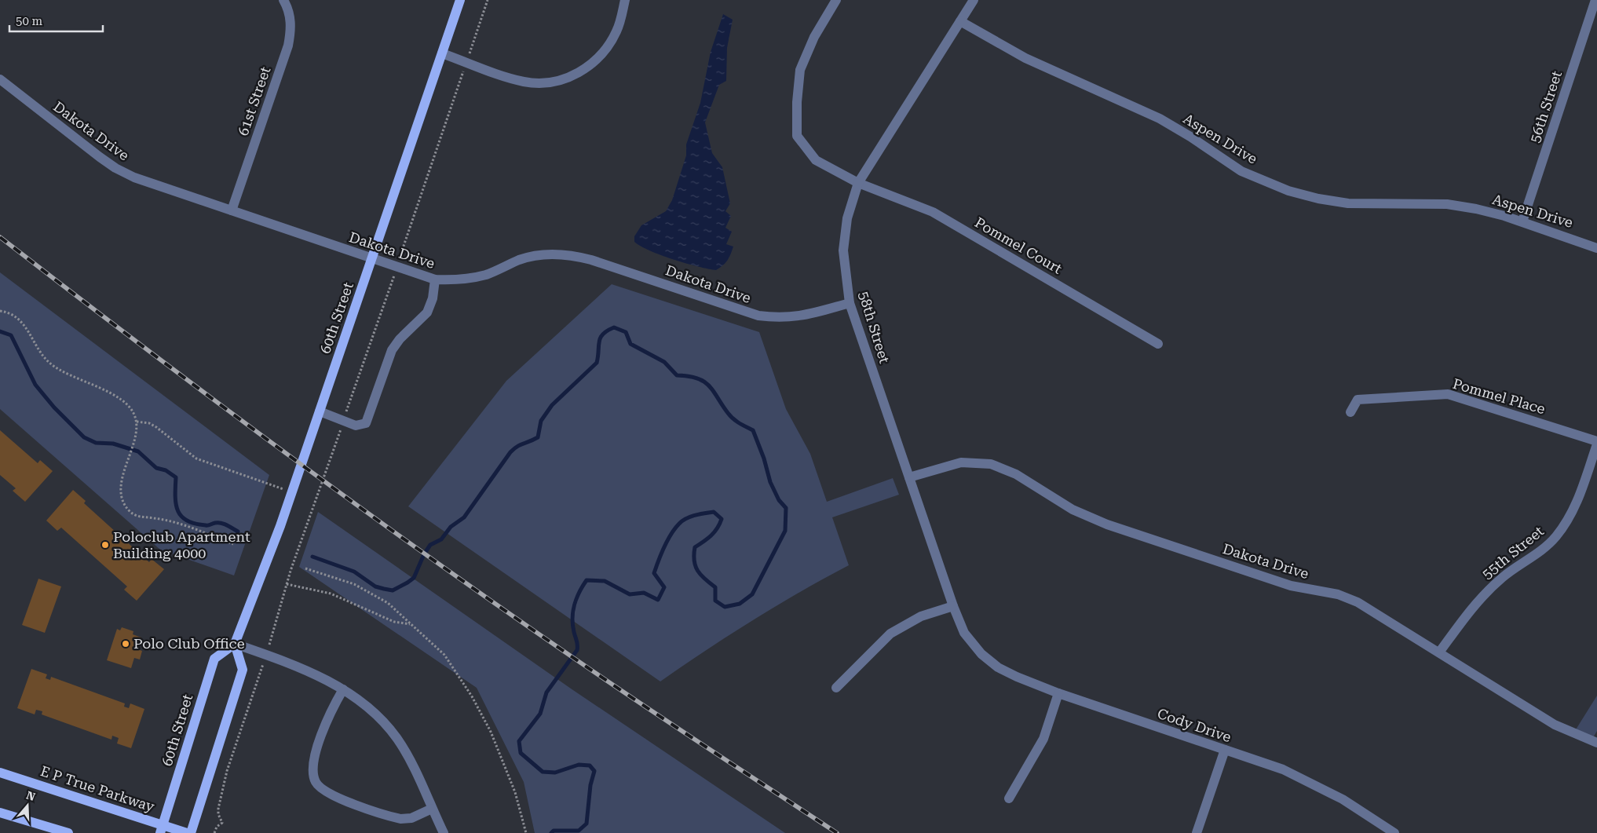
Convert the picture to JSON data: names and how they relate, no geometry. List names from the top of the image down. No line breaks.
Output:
{"streets":{"main road":["60th Street","E P True Parkway"],"street":["61st Street","56th Street","Dakota Drive","Aspen Drive","Pommel Court","58th Street","Pommel Place","55th Street","Cody Drive"]},"crossings":[["61st Street","Dakota Drive"],["56th Street","Aspen Drive"],["Dakota Drive","60th Street"],["Dakota Drive","58th Street"],["Dakota Drive","55th Street"],["Aspen Drive","58th Street"],["Pommel Court","58th Street"],["60th Street","E P True Parkway"],["58th Street","Cody Drive"],["Pommel Place","55th Street"]],"places":["Poloclub Apartment Building 4000","Polo Club Office"],"scale_bar":"50 m","north":"top"}
